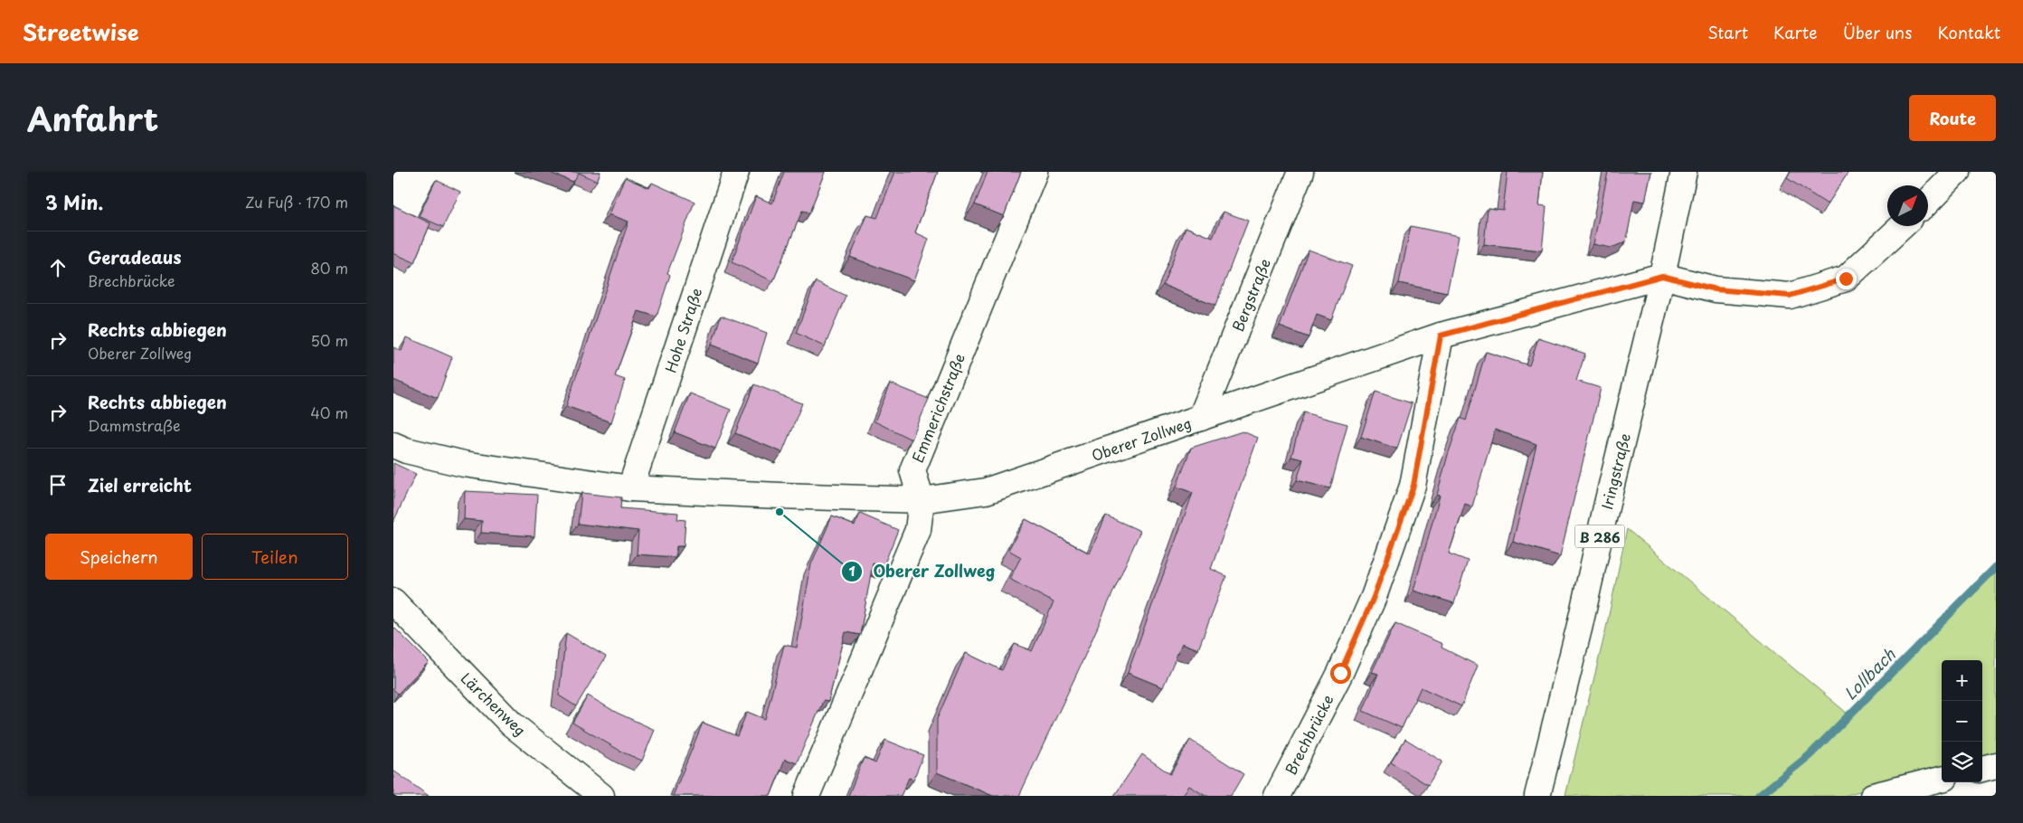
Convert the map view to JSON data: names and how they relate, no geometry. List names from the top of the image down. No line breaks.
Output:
{"streets":{"street":["Bergstraße","Hohe Straße","Emmerichstraße","Oberer Zollweg","Iringstraße","B 286","Lärchenweg","Brechbrücke"]},"crossings":[["Bergstraße","Oberer Zollweg"],["Hohe Straße","Oberer Zollweg"],["Emmerichstraße","Oberer Zollweg"],["Oberer Zollweg","Iringstraße"],["Oberer Zollweg","Brechbrücke"]],"water":["Lollbach"],"places":["Oberer Zollweg"],"north":"top right","page":{"header":"Streetwise","nav":["Start","Karte","Über uns","Kontakt"],"title":"Anfahrt","buttons":["Route",["Speichern","Teilen"]],"heading":["3 Min.","Zu Fuß · 170 m"],"list":[["Geradeaus","Brechbrücke","80 m"],["Rechts abbiegen","Oberer Zollweg","50 m"],["Rechts abbiegen","Dammstraße","40 m"],"Ziel erreicht"],"map_buttons":["+","−"]}}
